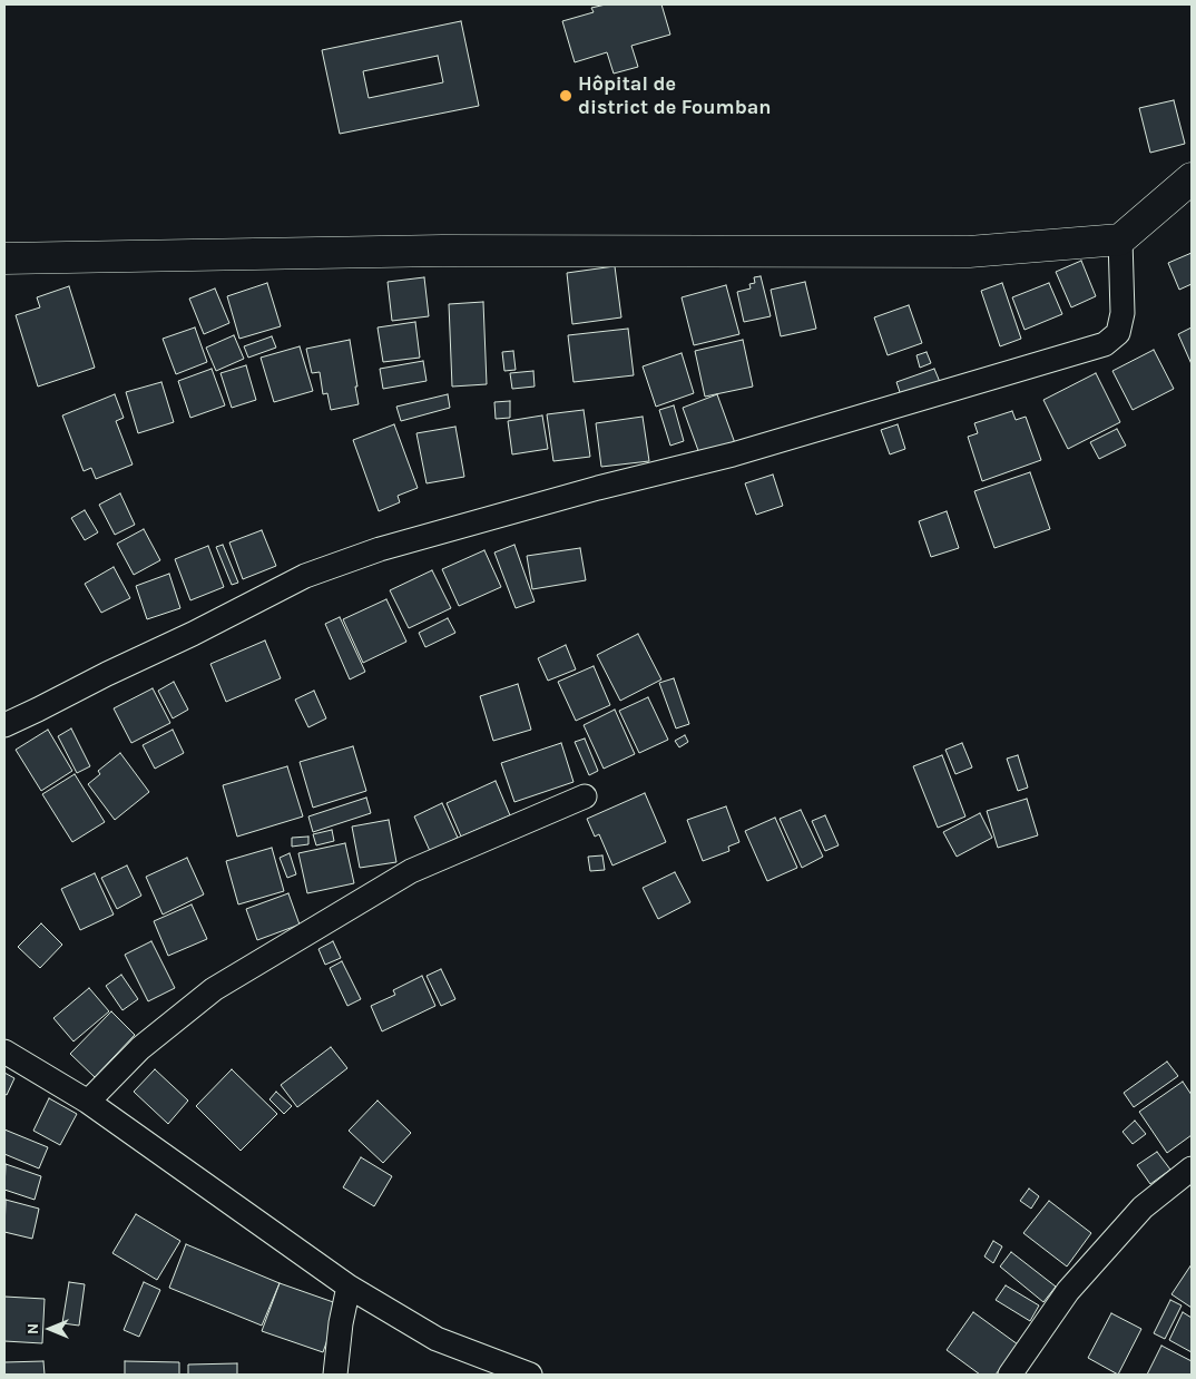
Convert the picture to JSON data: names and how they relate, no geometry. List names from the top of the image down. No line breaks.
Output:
{"places":["Hôpital de district de Foumban"],"north":"left"}
